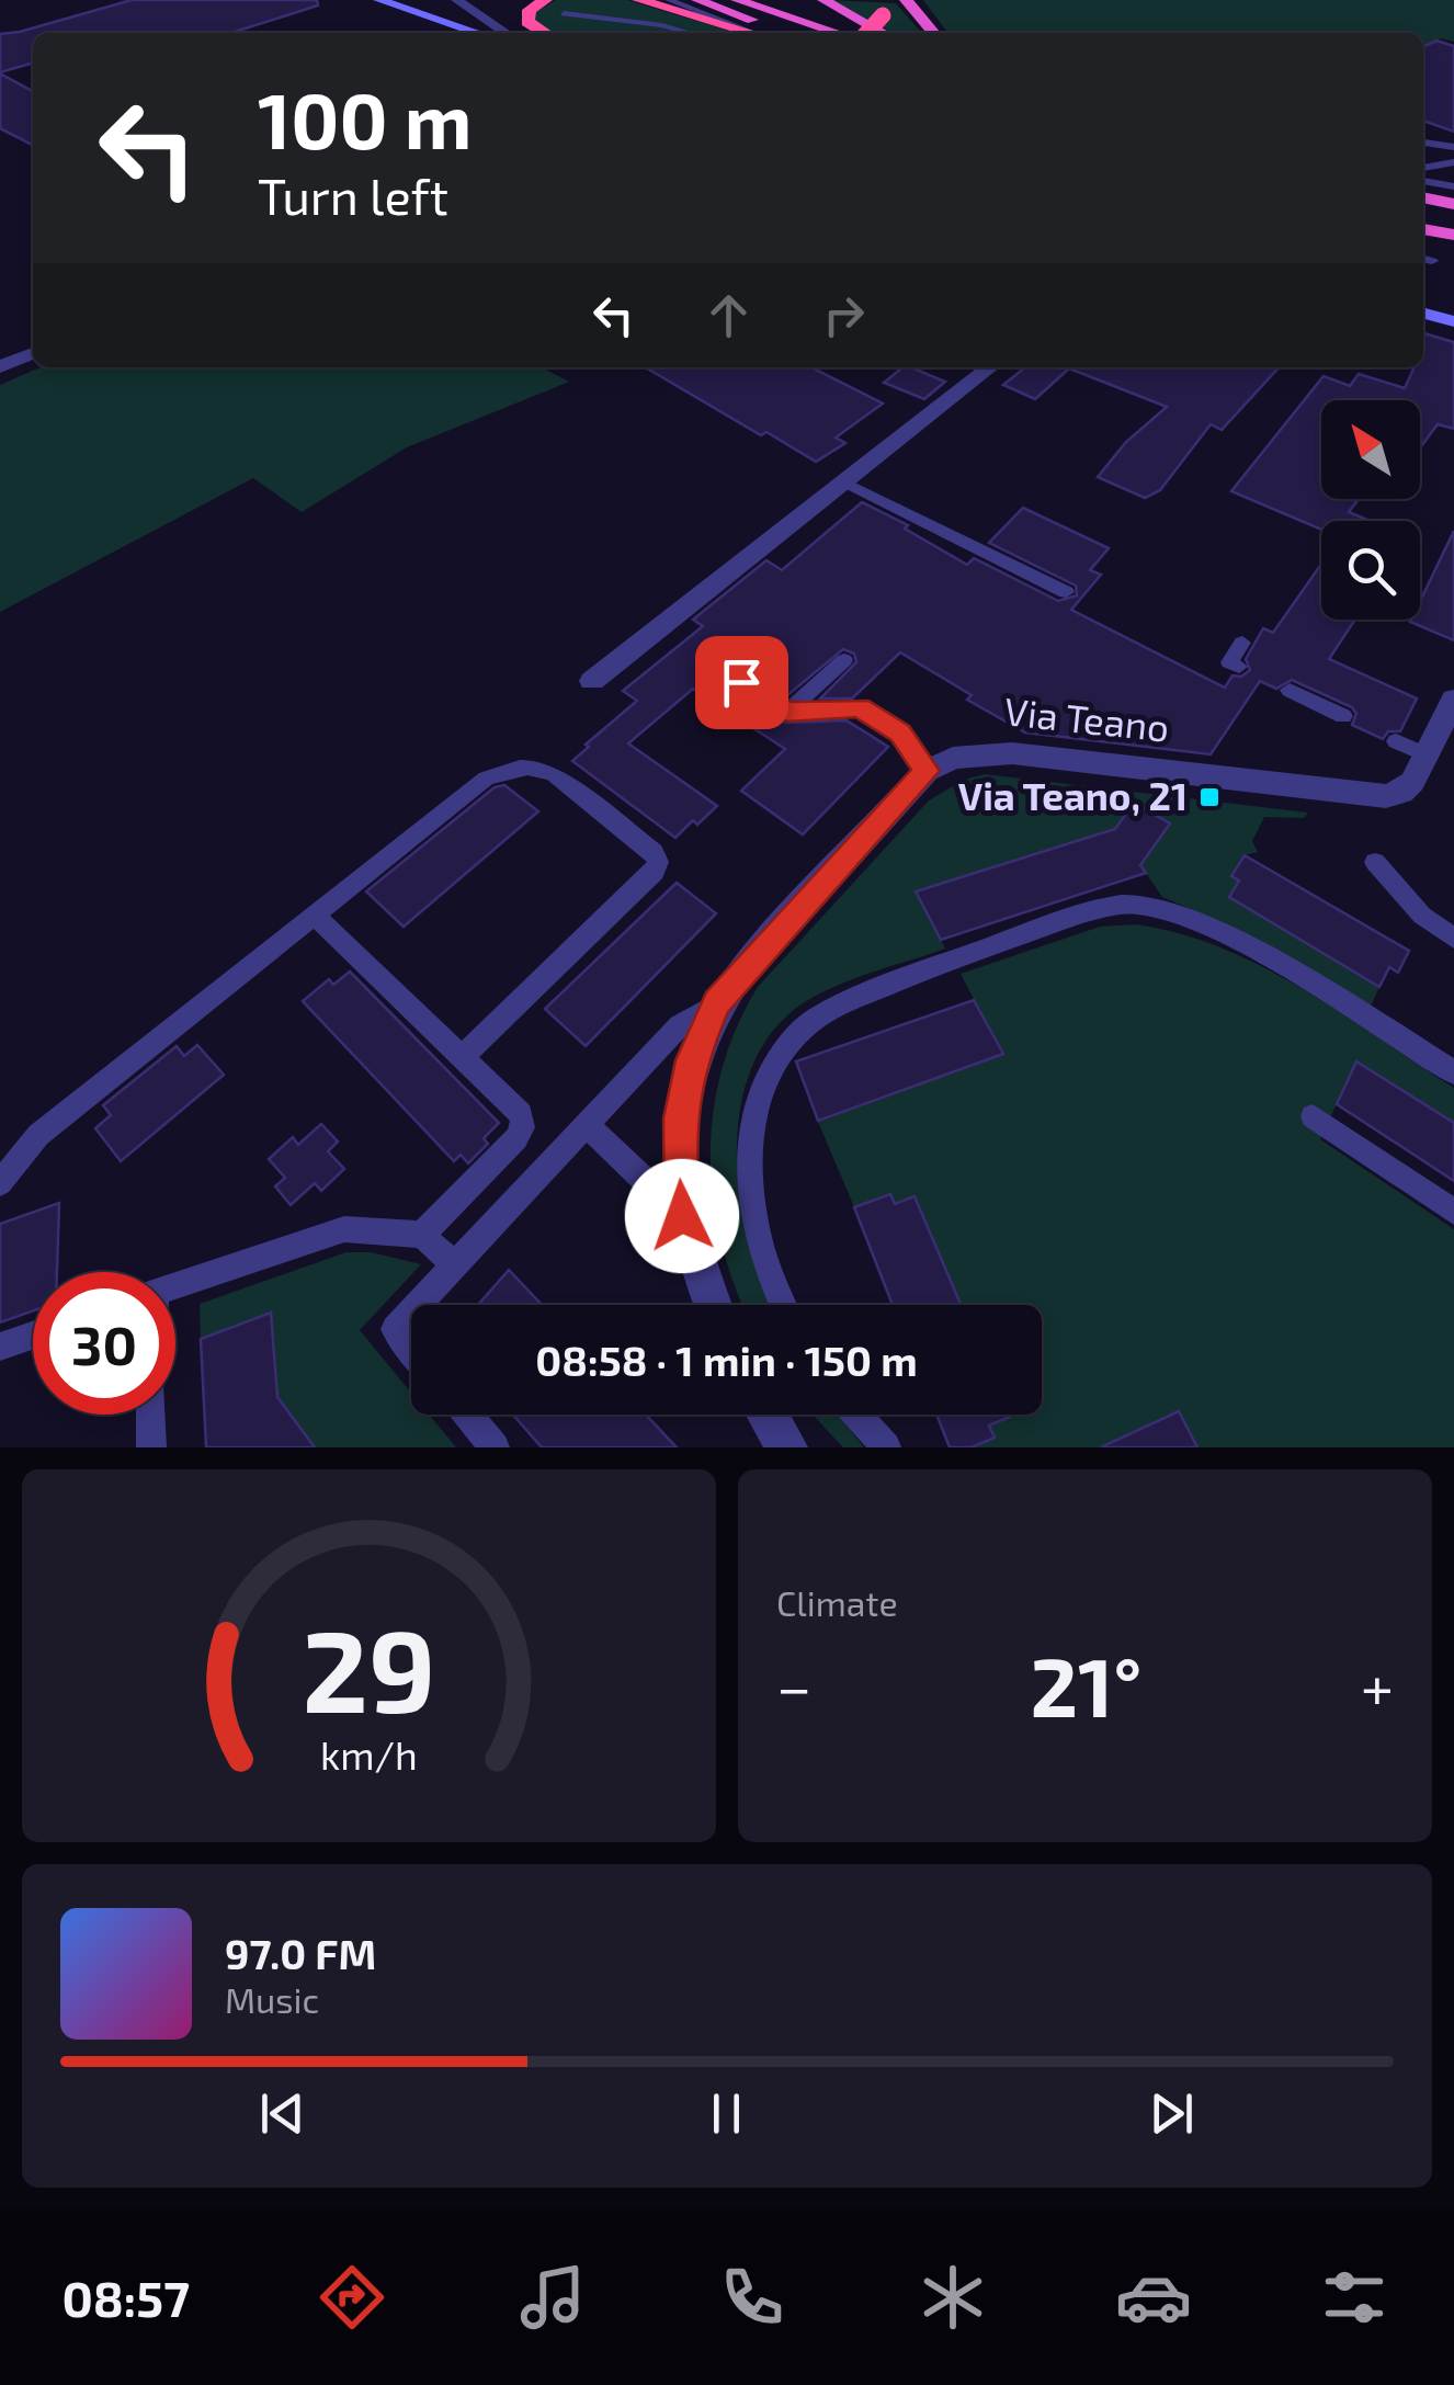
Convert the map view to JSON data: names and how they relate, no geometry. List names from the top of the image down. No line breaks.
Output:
{"streets":{"street":["Via Teano"]},"places":{"transit":["Via Teano, 21"]},"north":"top left","page":{"turn":["100 m","Turn left"],"limit":"30","trip":"08:58 · 1 min · 150 m","tile":"Climate","heat":["−","21°","+"],"song":["97.0 FM","Music"],"tabs":"08:57","gauge":["29","km/h"]}}
